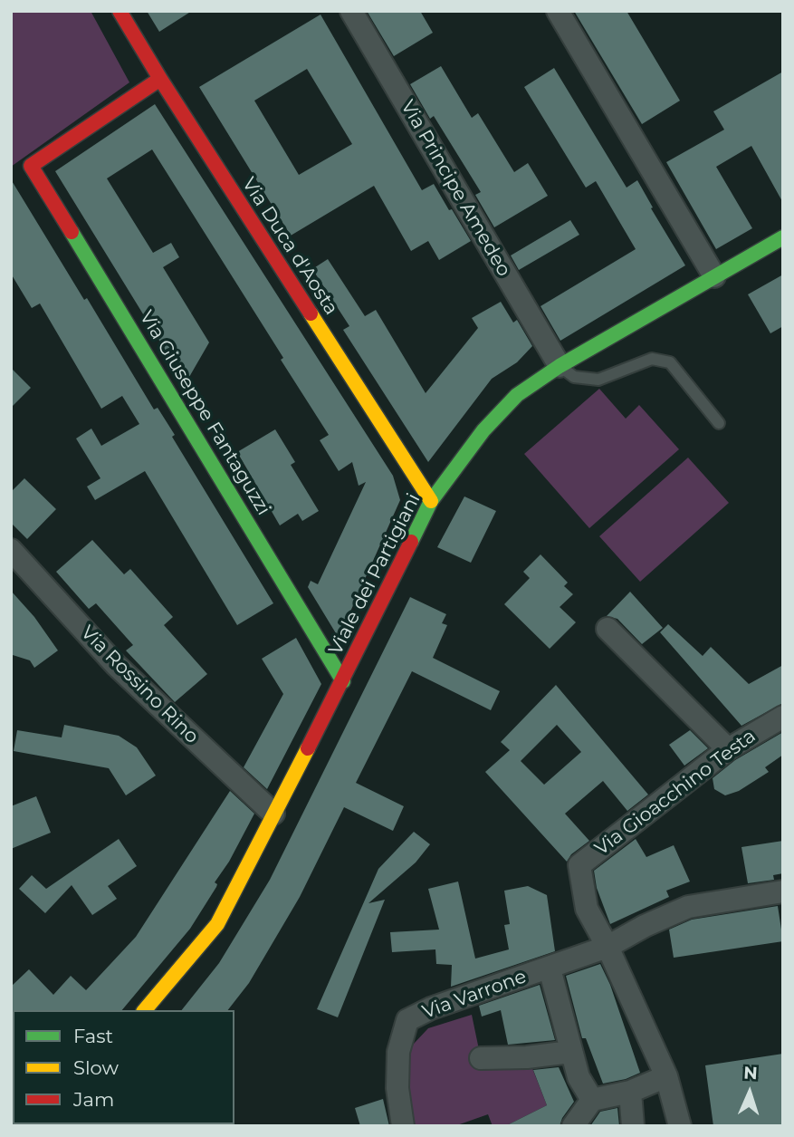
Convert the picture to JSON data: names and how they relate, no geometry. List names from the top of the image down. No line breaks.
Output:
{"streets":{"street":["Via Principe Amedeo","Via Duca d'Aosta","Via Giuseppe Fantaguzzi","Viale dei Partigiani","Via Rossino Rino","Via Gioacchino Testa","Via Varrone"]},"crossings":[["Via Principe Amedeo","Viale dei Partigiani"],["Via Duca d'Aosta","Via Giuseppe Fantaguzzi"],["Via Duca d'Aosta","Viale dei Partigiani"],["Via Giuseppe Fantaguzzi","Viale dei Partigiani"],["Viale dei Partigiani","Via Rossino Rino"],["Via Gioacchino Testa","Via Varrone"]],"legend":["Fast","Slow","Jam"],"north":"top"}
